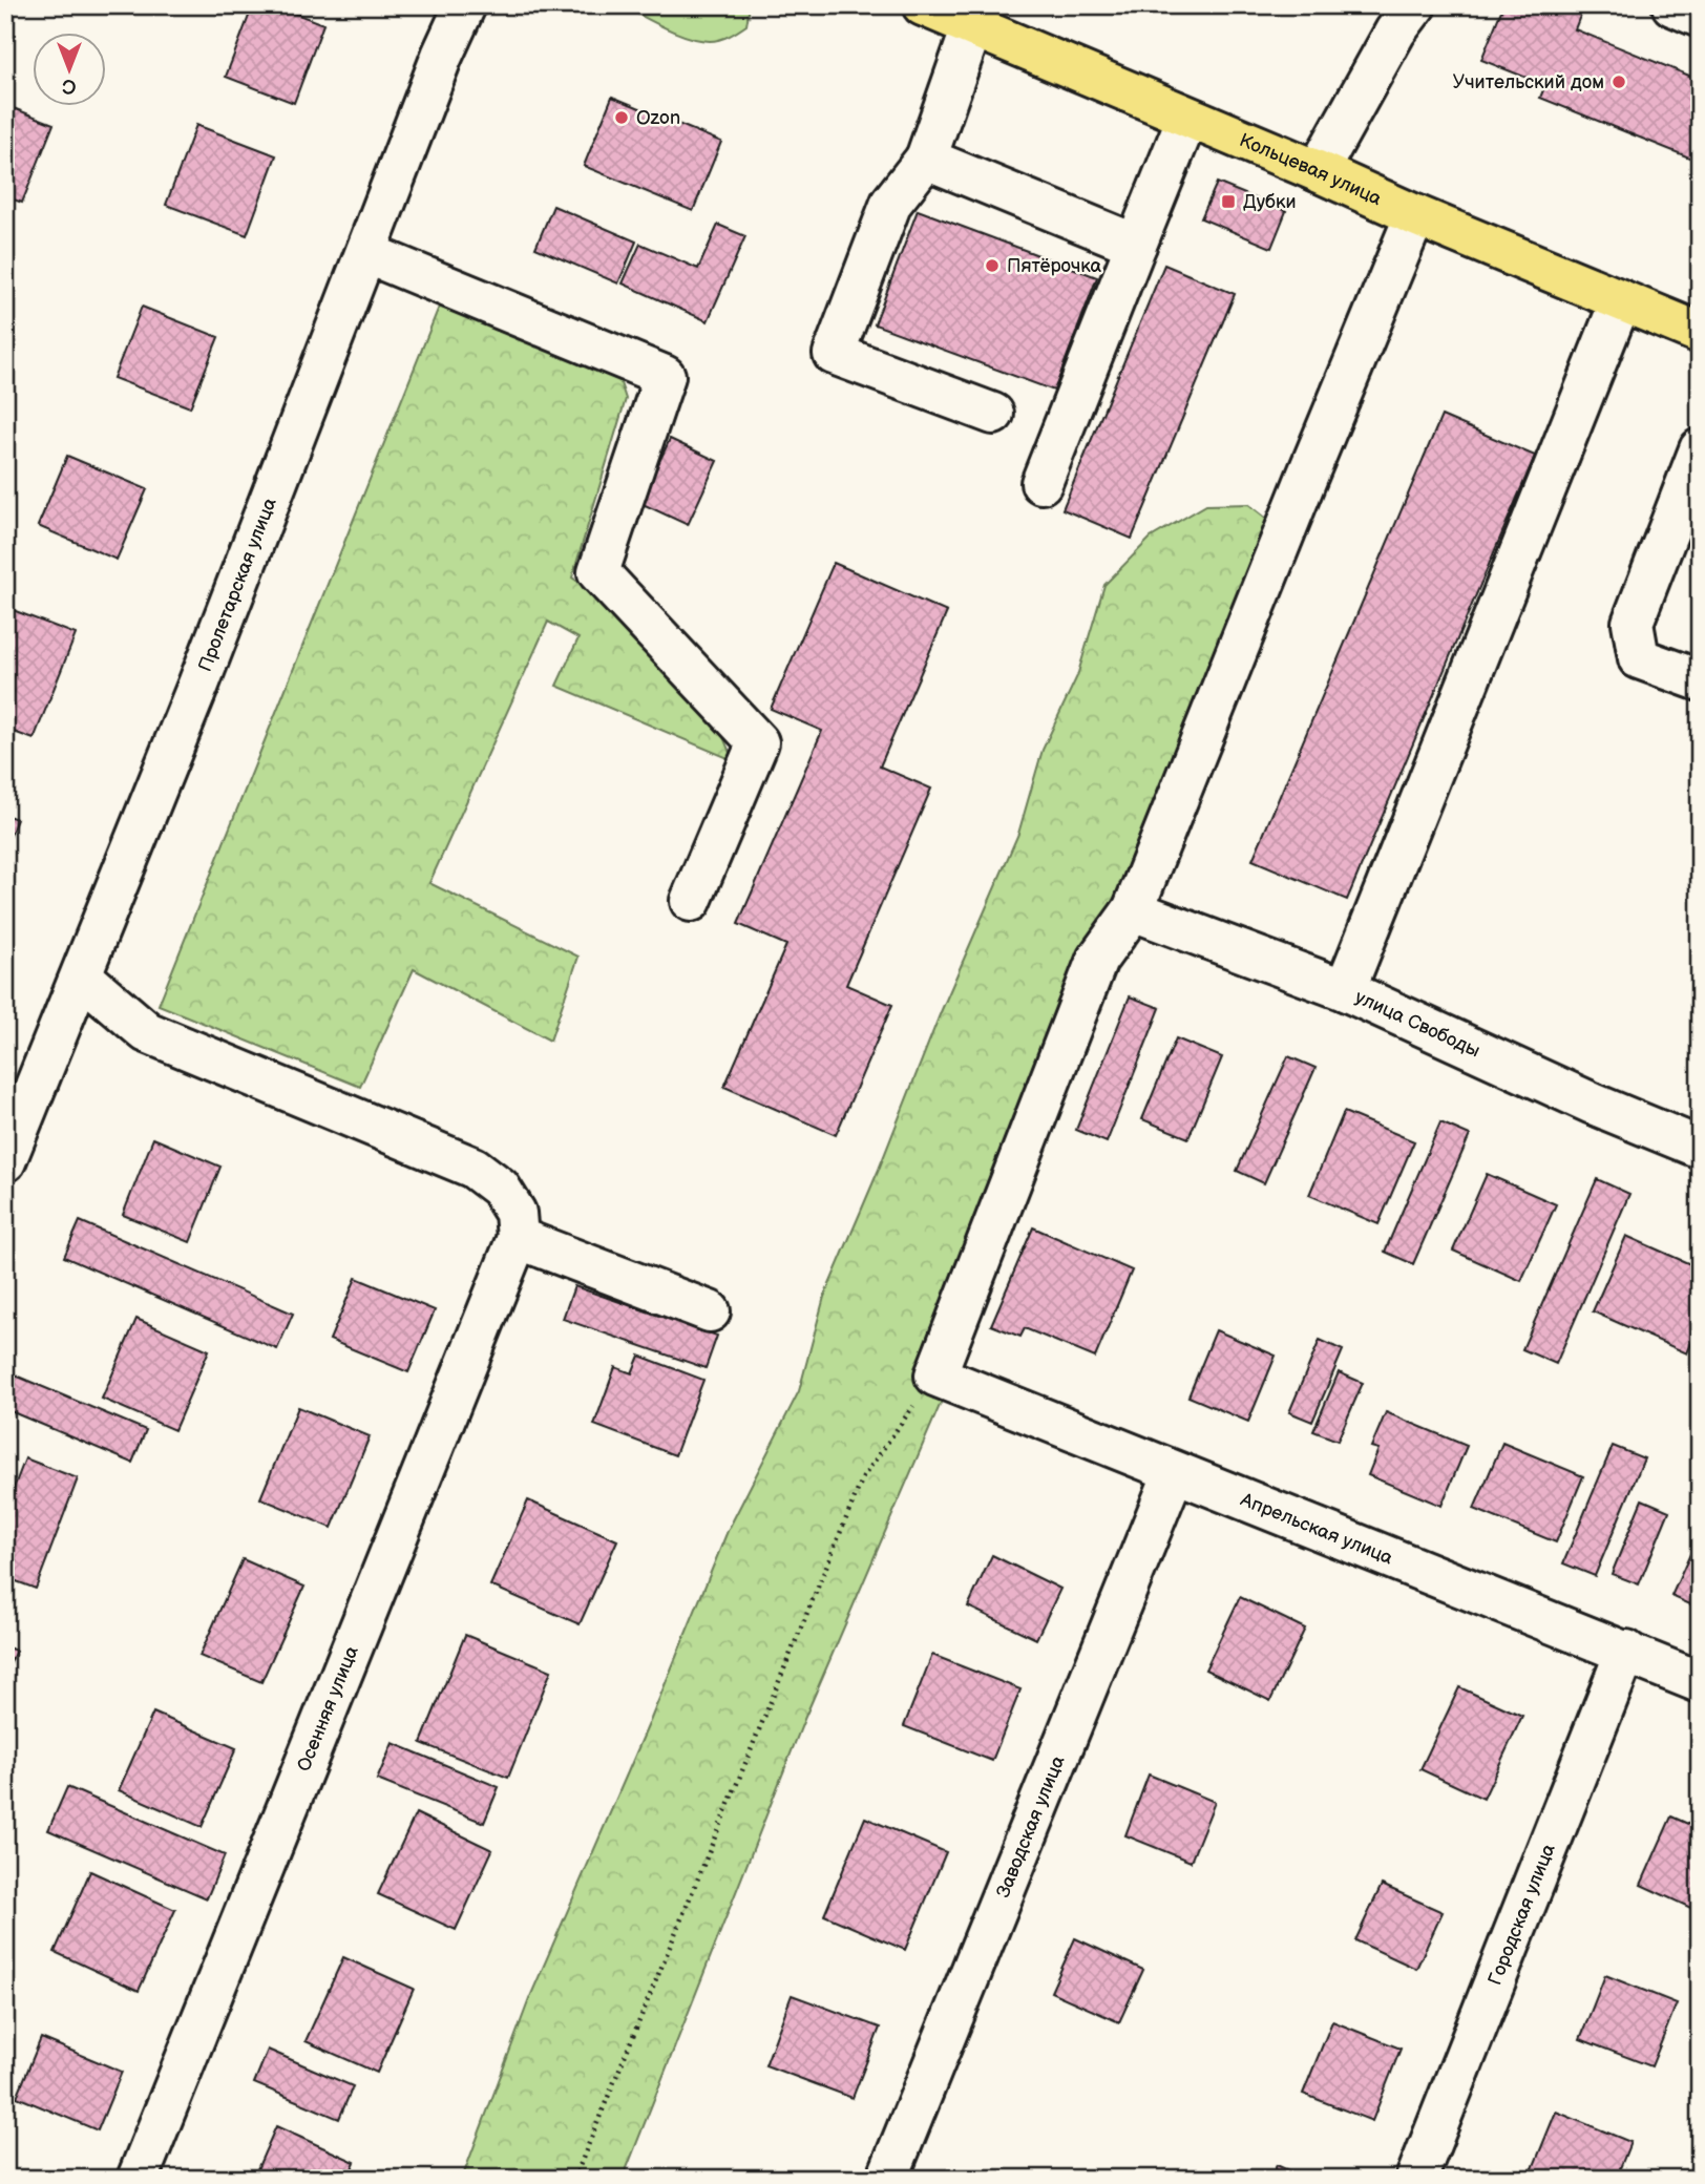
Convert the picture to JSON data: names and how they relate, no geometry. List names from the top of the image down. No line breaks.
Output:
{"streets":{"main road":["Кольцевая улица"],"street":["Пролетарская улица","улица Свободы","Апрельская улица","Осенняя улица","Заводская улица","Городская улица"]},"crossings":[["Апрельская улица","Заводская улица"],["Апрельская улица","Городская улица"]],"places":{"other":["Учительский дом","Ozon","Пятёрочка"],"transit":["Дубки"]},"north":"bottom"}
